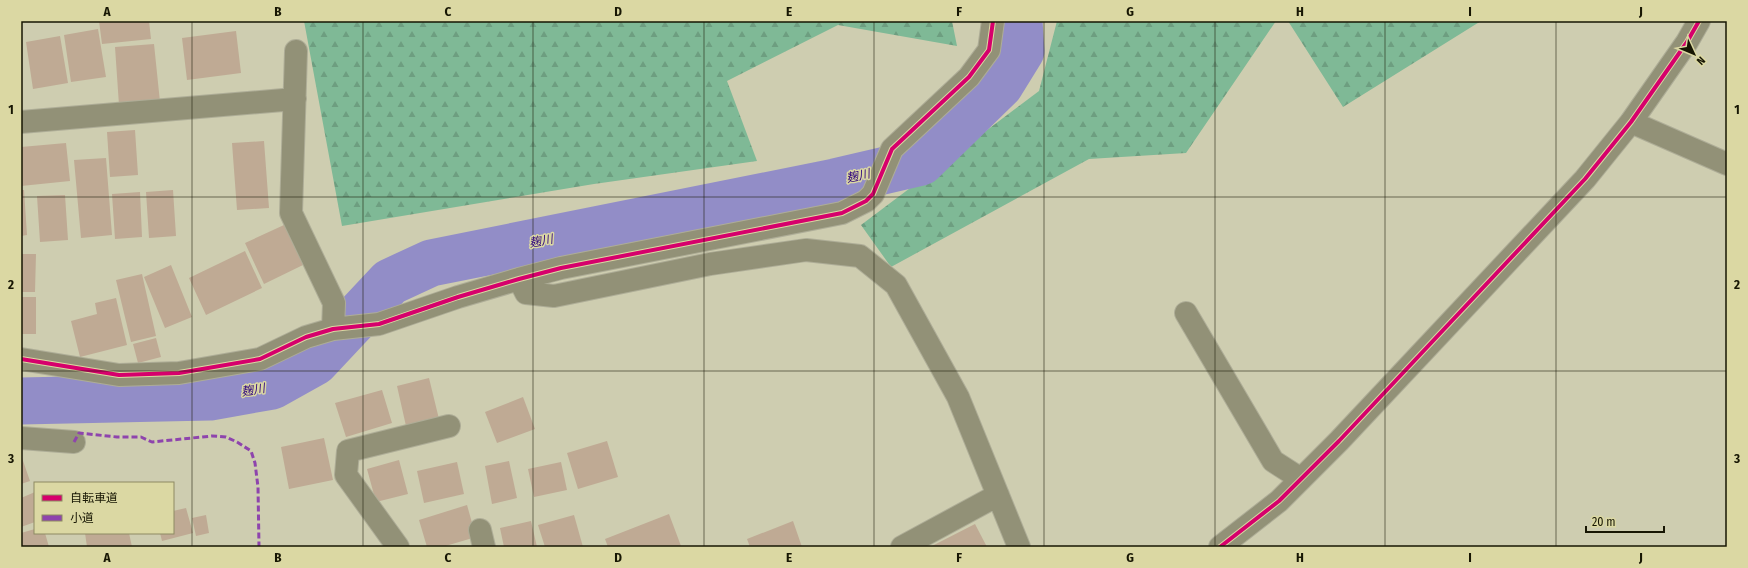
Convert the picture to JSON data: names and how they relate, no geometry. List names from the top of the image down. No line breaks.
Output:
{"water":["麹川"],"legend":["自転車道","小道"],"scale_bar":"20 m","north":"bottom right","grid":{"columns":["A","B","C","D","E","F","G","H","I","J"],"rows":["1","2","3"]}}
